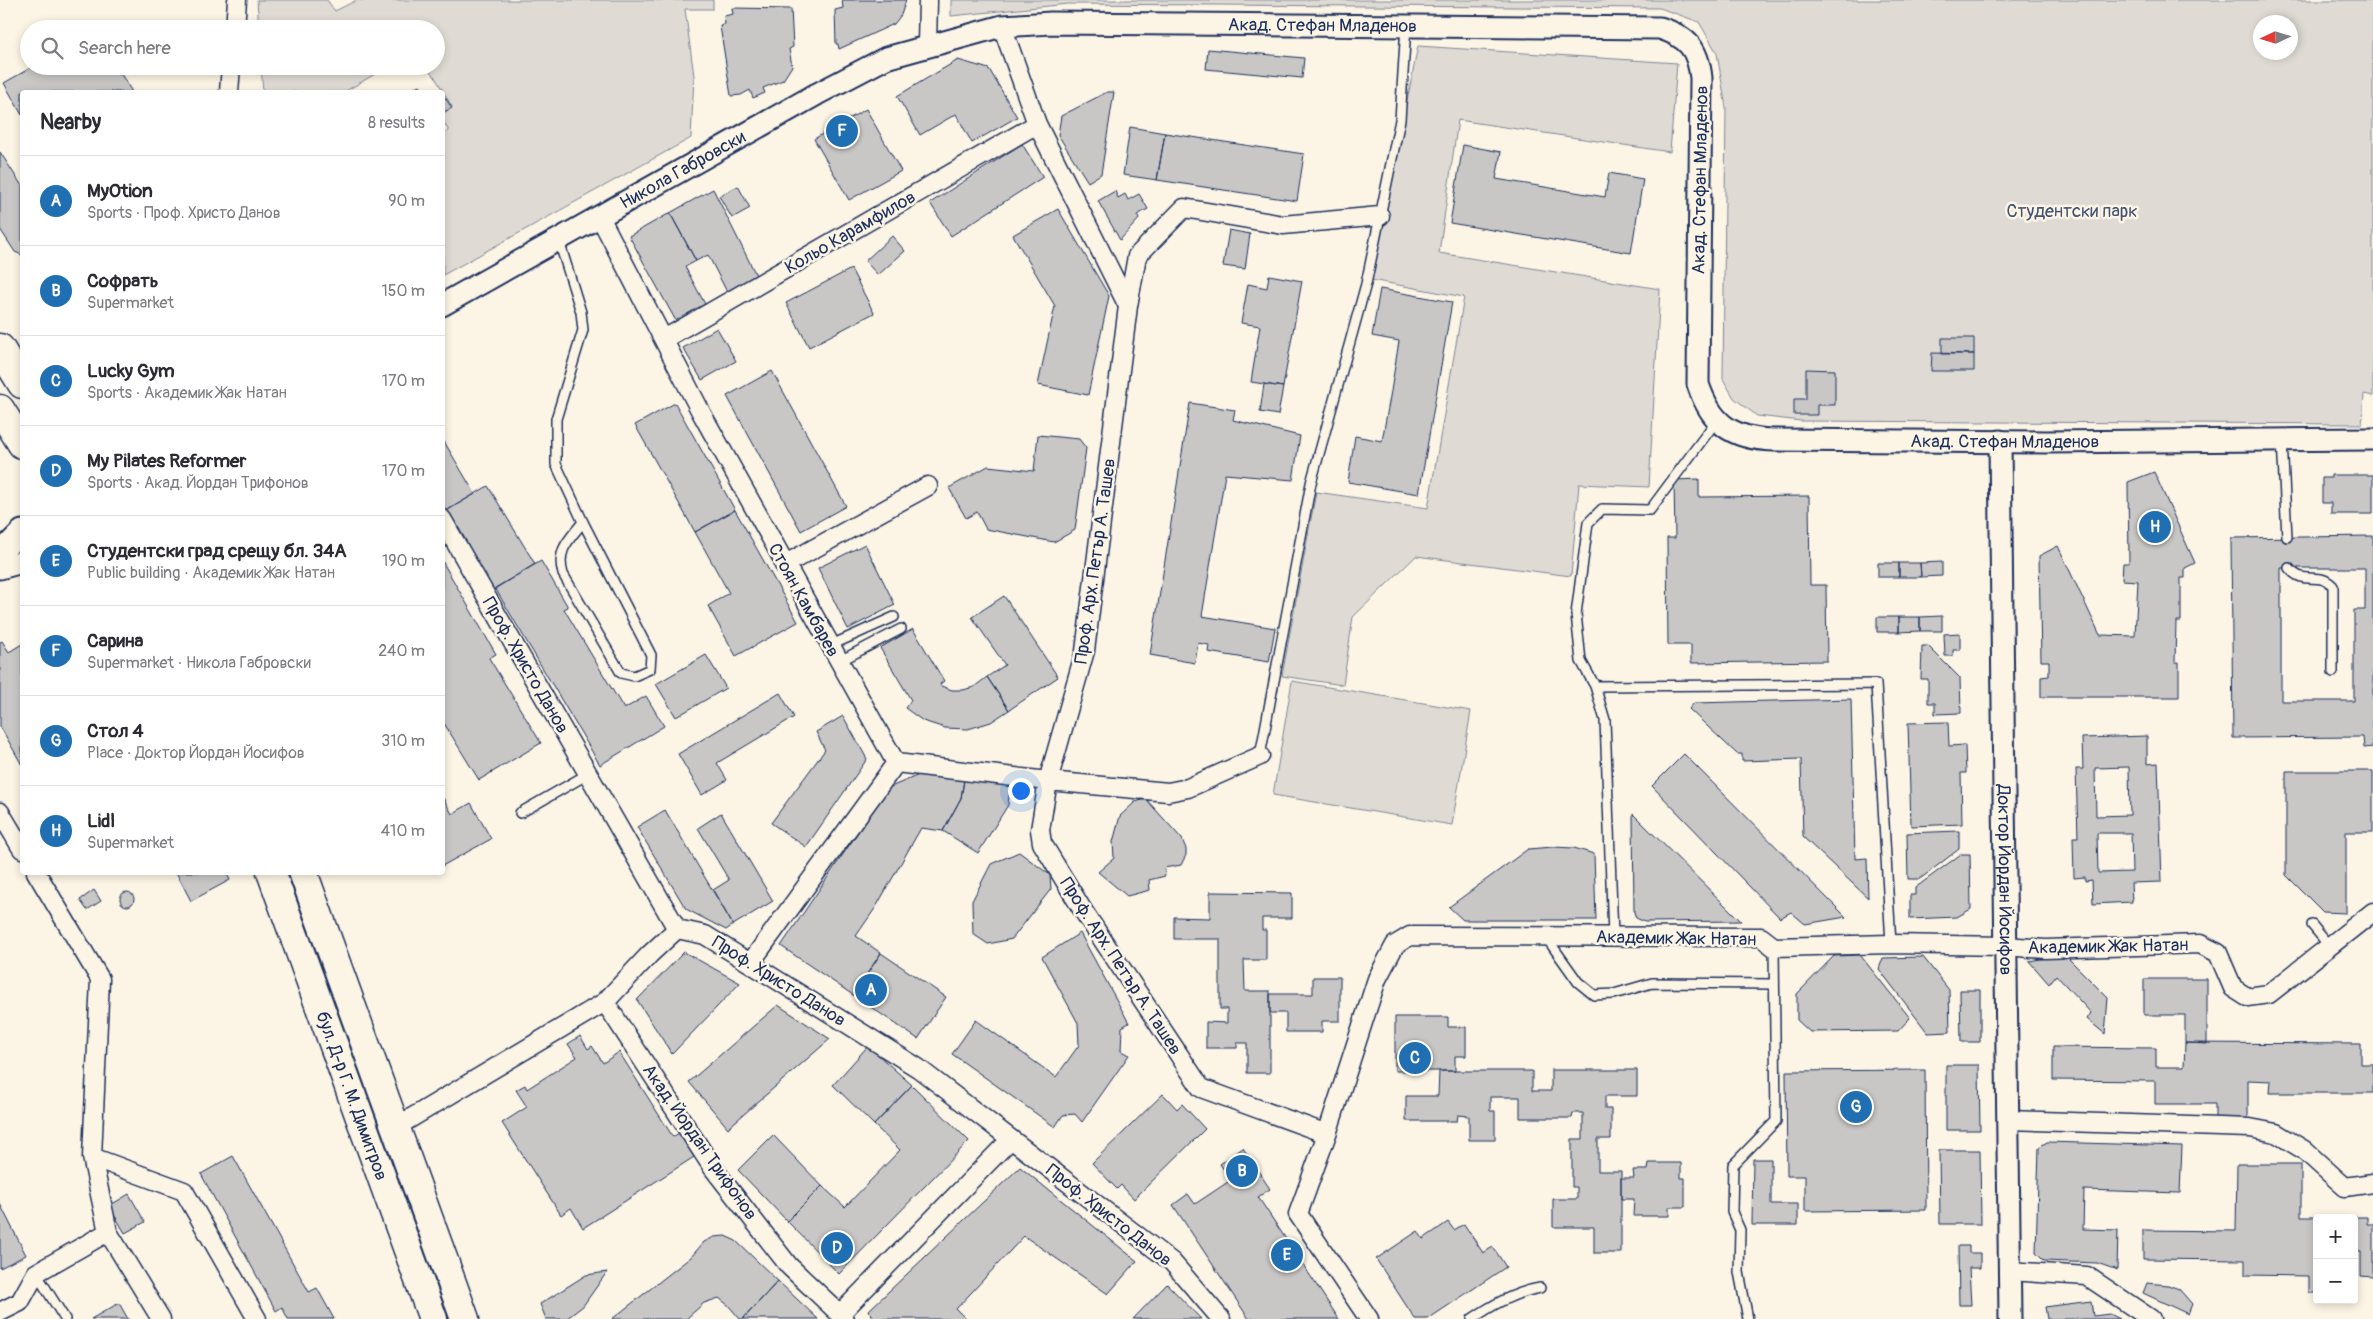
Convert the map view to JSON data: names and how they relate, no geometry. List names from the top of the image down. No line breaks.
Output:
{"streets":{"main road":["бул. Д-р Г. М. Димитров"],"street":["Акад. Стефан Младенов","Никола Габровски","Кольо Карамфилов","Проф. Арх. Петър А. Ташев","Стоян Камбарев","Проф. Христо Данов","Доктор Йордан Йосифов","Академик Жак Натан","Акад. Йордан Трифонов"]},"crossings":[["Акад. Стефан Младенов","Никола Габровски"],["Акад. Стефан Младенов","Доктор Йордан Йосифов"],["Никола Габровски","Стоян Камбарев"],["Кольо Карамфилов","Стоян Камбарев"],["Проф. Арх. Петър А. Ташев","Академик Жак Натан"],["Доктор Йордан Йосифов","Академик Жак Натан"]],"parks":["Студентски парк"],"north":"left","page":{"search":"Search here","heading":["Nearby","8 results"],"pins":["F","H","A","C","G","B","D","E"],"list":[{"mark":"A","name":"MyOtion","note":"Sports · Проф. Христо Данов","value":"90 m"},{"mark":"B","name":"Софрать","note":"Supermarket","value":"150 m"},{"mark":"C","name":"Lucky Gym","note":"Sports · Академик Жак Натан","value":"170 m"},{"mark":"D","name":"My Pilates Reformer","note":"Sports · Акад. Йордан Трифонов","value":"170 m"},{"mark":"E","name":"Студентски град срещу бл. 34А","note":"Public building · Академик Жак Натан","value":"190 m"},{"mark":"F","name":"Сарина","note":"Supermarket · Никола Габровски","value":"240 m"},{"mark":"G","name":"Стол 4","note":"Place · Доктор Йордан Йосифов","value":"310 m"},{"mark":"H","name":"Lidl","note":"Supermarket","value":"410 m"}],"map_buttons":["+","−"]}}
